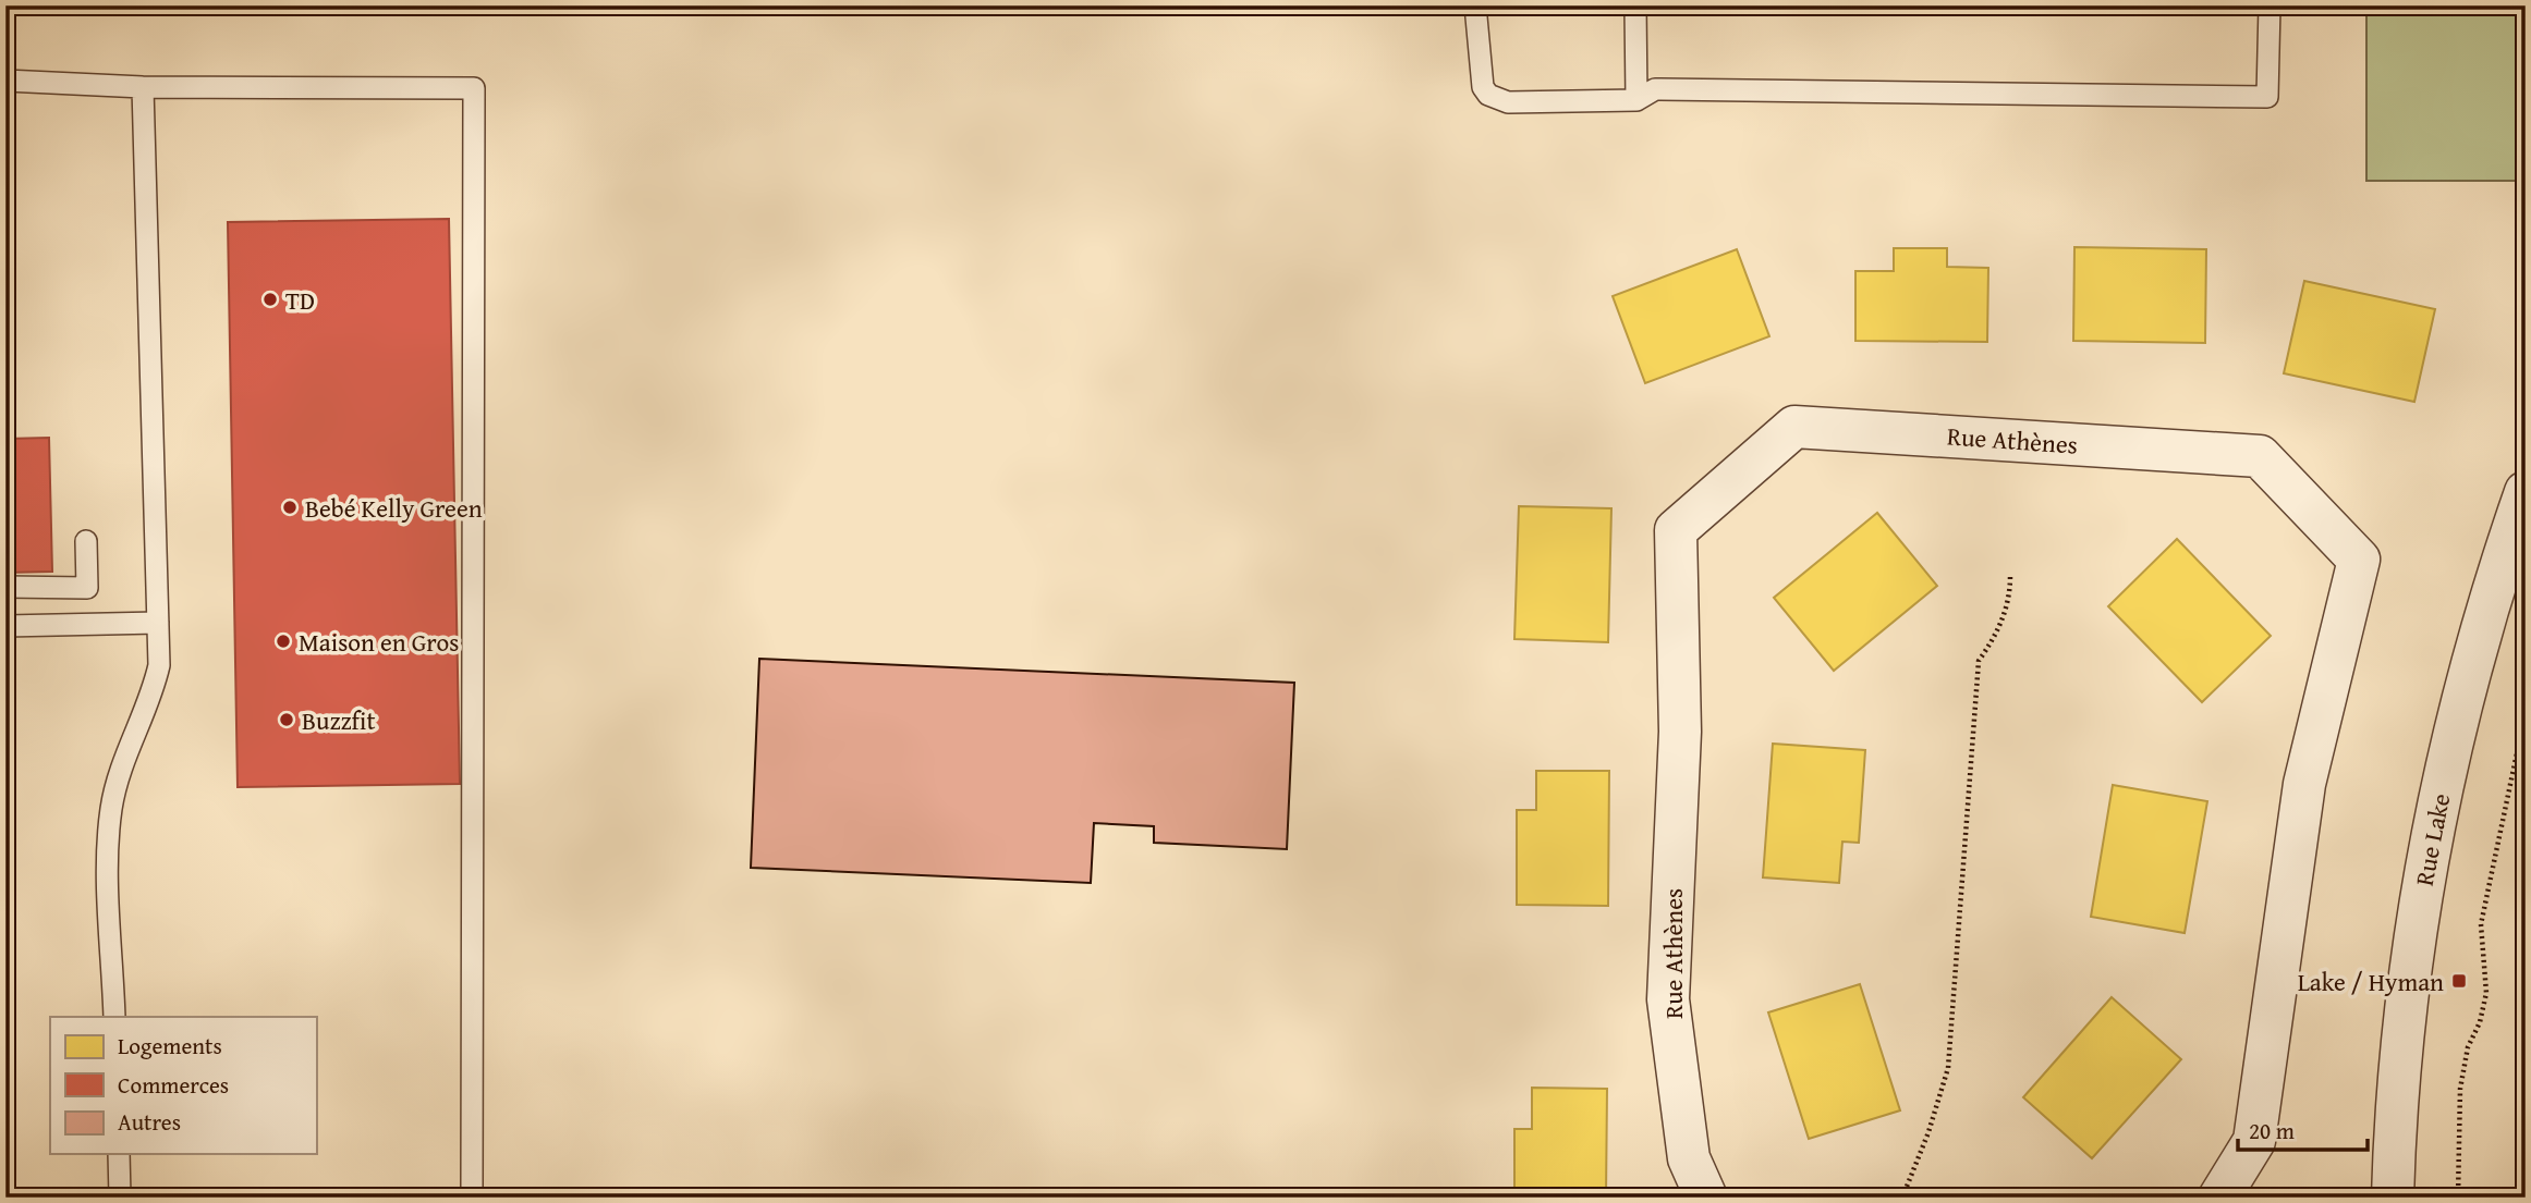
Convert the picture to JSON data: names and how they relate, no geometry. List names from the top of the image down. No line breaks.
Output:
{"streets":{"street":["Rue Athènes","Rue Lake"]},"places":{"other":["TD","Bebé Kelly Green","Maison en Gros","Buzzfit"],"transit":["Lake / Hyman"]},"legend":["Logements","Commerces","Autres"],"scale_bar":"20 m"}
